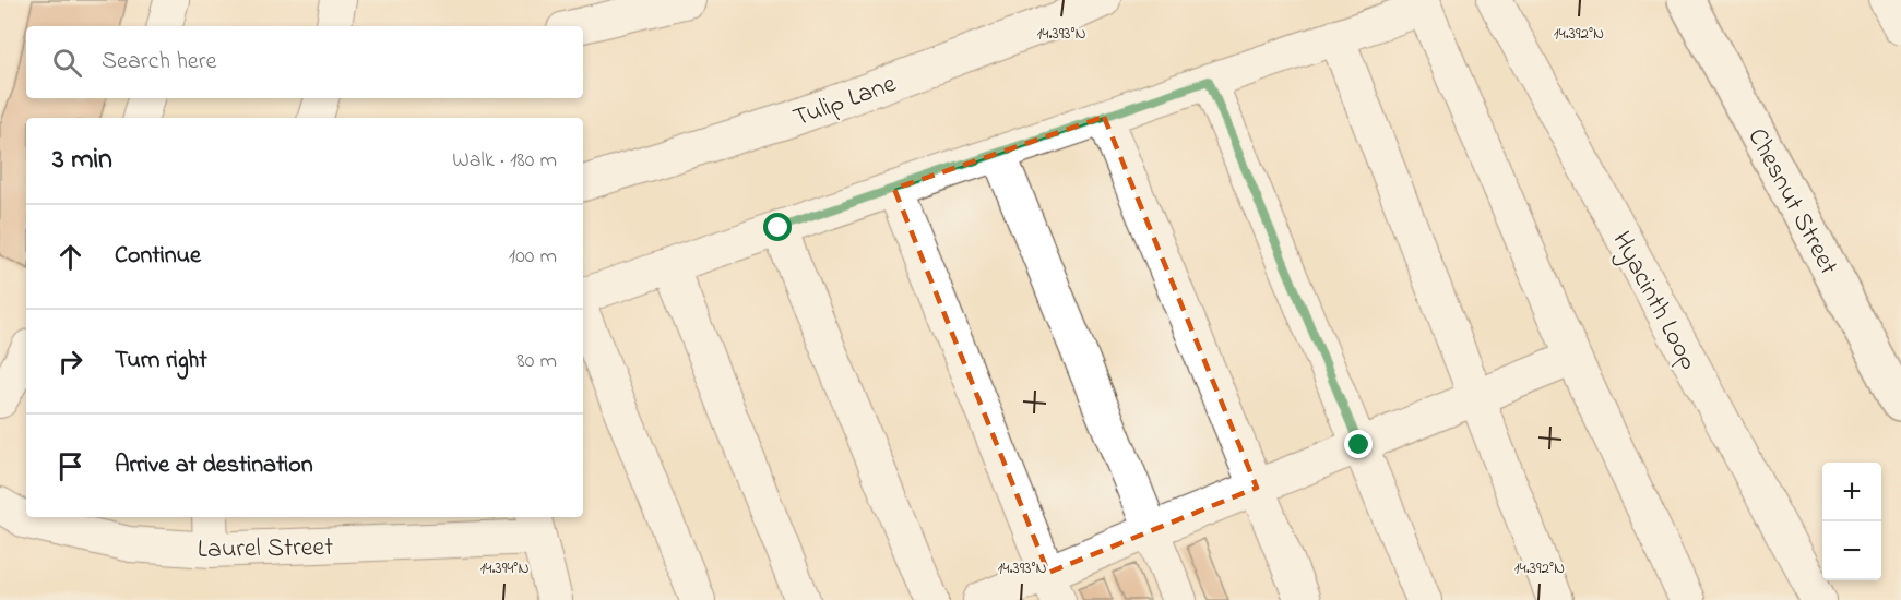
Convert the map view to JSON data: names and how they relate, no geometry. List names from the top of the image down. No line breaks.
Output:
{"streets":{"street":["Tulip Lane","Chesnut Street","Hyacinth Loop","Laurel Street"]},"page":{"search":"Search here","heading":["3 min","Walk · 180 m"],"list":[["Continue","100 m"],["Turn right","80 m"],"Arrive at destination"],"map_buttons":["+","−"]},"coordinates":["14.393°N","14.392°N","14.394°N"]}
